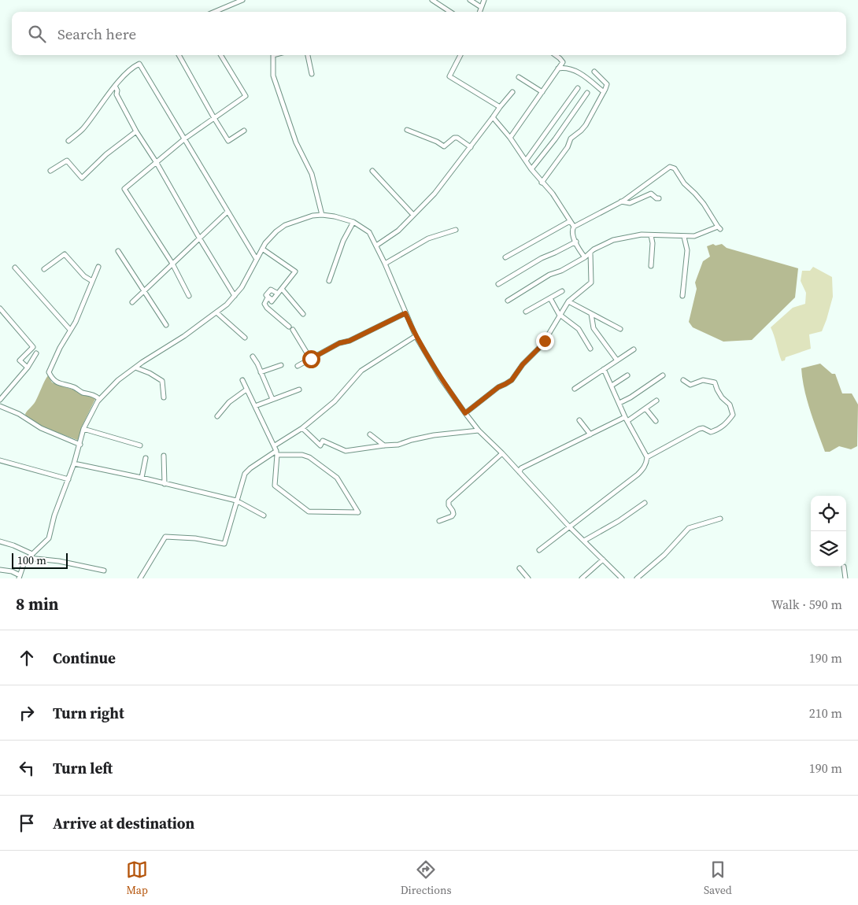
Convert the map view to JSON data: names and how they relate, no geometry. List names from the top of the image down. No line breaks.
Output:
{"scale_bar":"100 m","page":{"search":"Search here","scale":"100 m","heading":["8 min","Walk · 590 m"],"list":[["Continue","190 m"],["Turn right","210 m"],["Turn left","190 m"],"Arrive at destination"],"nav":["Map","Directions","Saved"]}}
